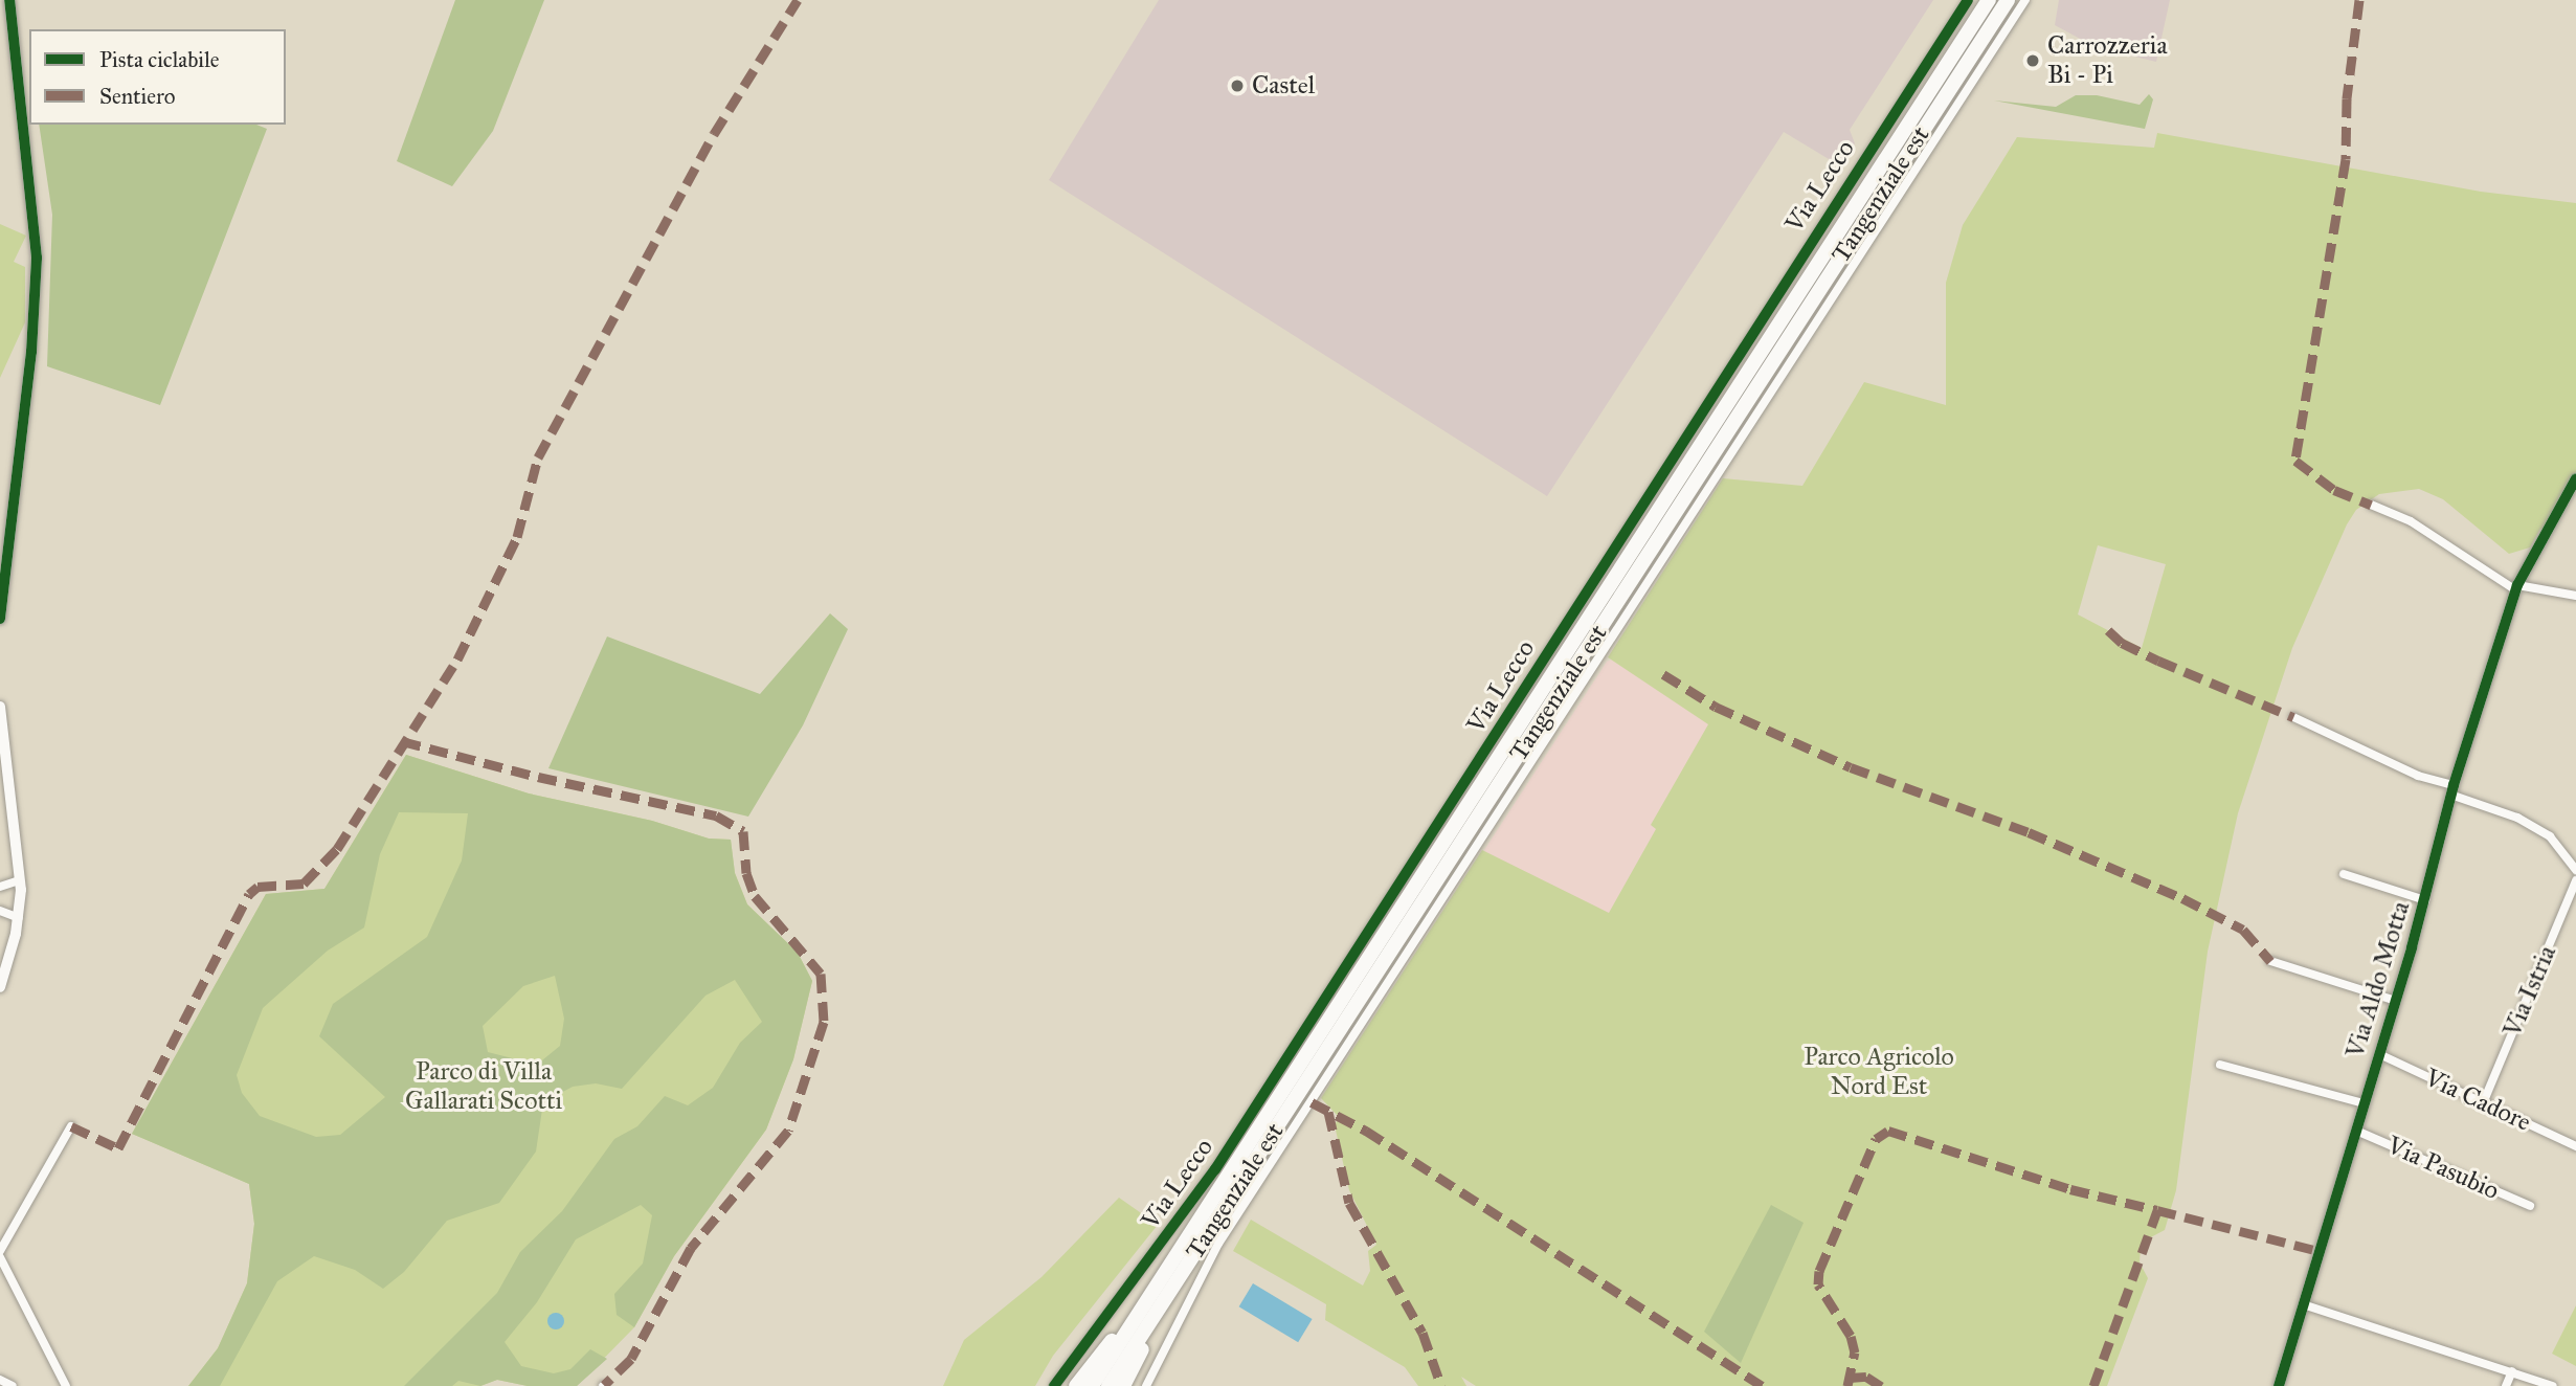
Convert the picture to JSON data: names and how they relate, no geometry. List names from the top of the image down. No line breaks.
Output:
{"streets":{"highway":["Tangenziale est"],"street":["Via Lecco","Via Aldo Motta","Via Istria","Via Cadore","Via Pasubio"]},"crossings":[["Via Aldo Motta","Via Cadore"],["Via Aldo Motta","Via Pasubio"],["Via Istria","Via Cadore"]],"parks":["Parco Agricolo Nord Est","Parco di Villa Gallarati Scotti"],"places":["Carrozzeria Bi - Pi","Castel"],"legend":["Pista ciclabile","Sentiero"]}
